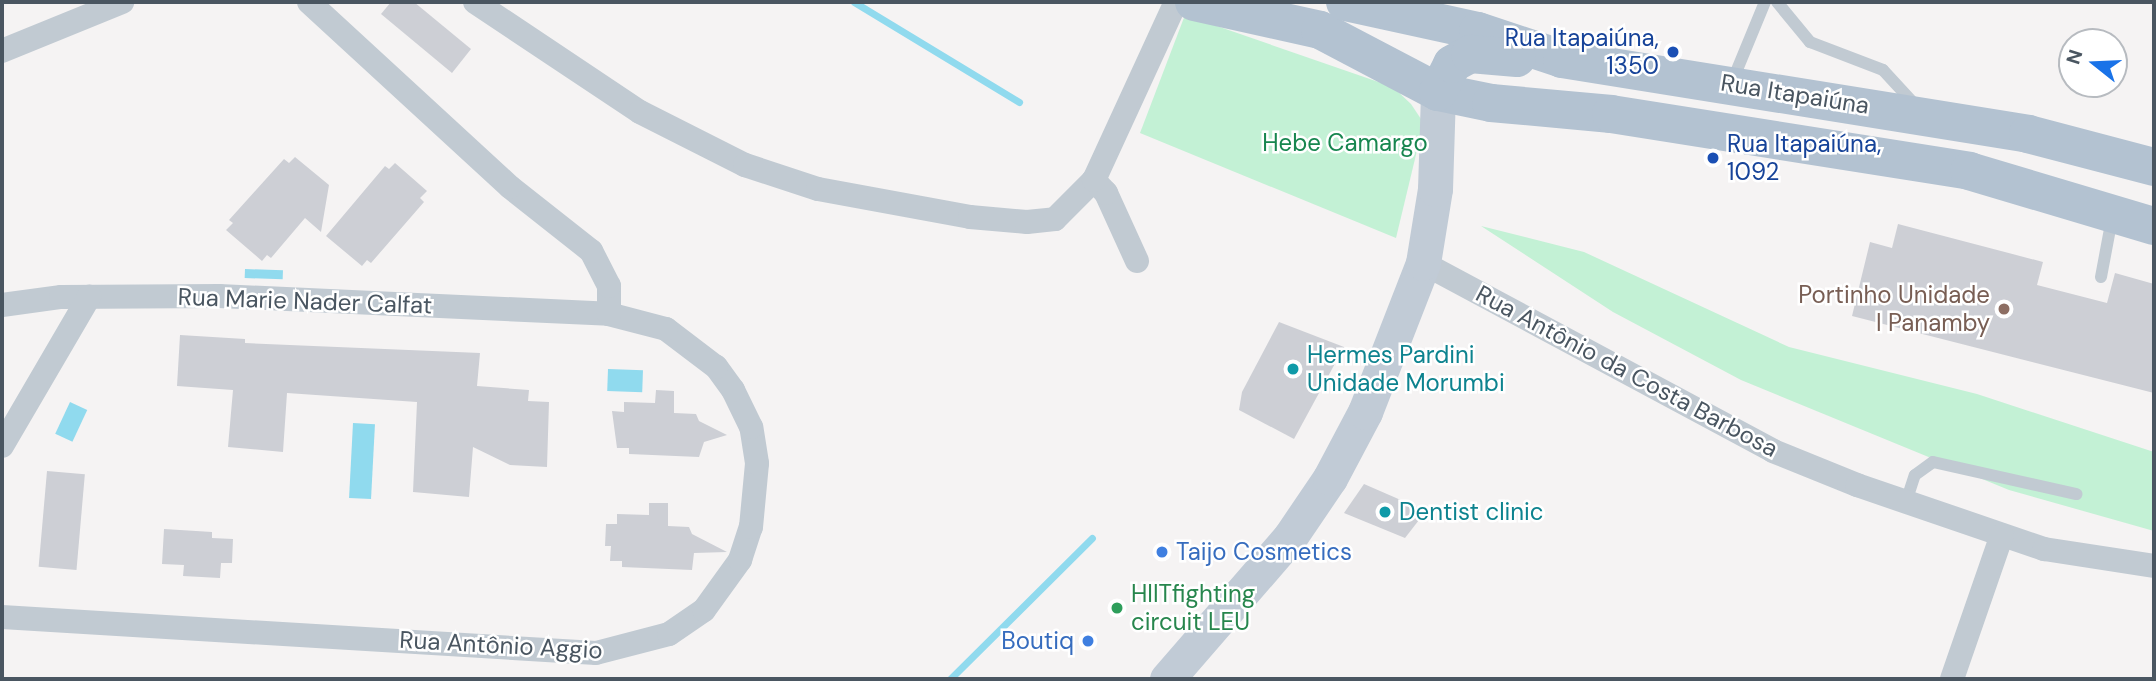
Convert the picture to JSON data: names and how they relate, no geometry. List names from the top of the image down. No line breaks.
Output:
{"streets":{"main road":["Rua Itapaiúna"],"street":["Rua Marie Nader Calfat","Rua Antônio da Costa Barbosa","Rua Antônio Aggio"]},"crossings":[["Rua Marie Nader Calfat","Rua Antônio Aggio"]],"parks":["Hebe Camargo"],"places":["Rua Itapaiúna, 1350","Rua Itapaiúna, 1092","Portinho Unidade I Panamby","Hermes Pardini Unidade Morumbi","Dentist clinic","Taijo Cosmetics","HIITfighting circuit LEU","Boutiq"],"north":"left"}
